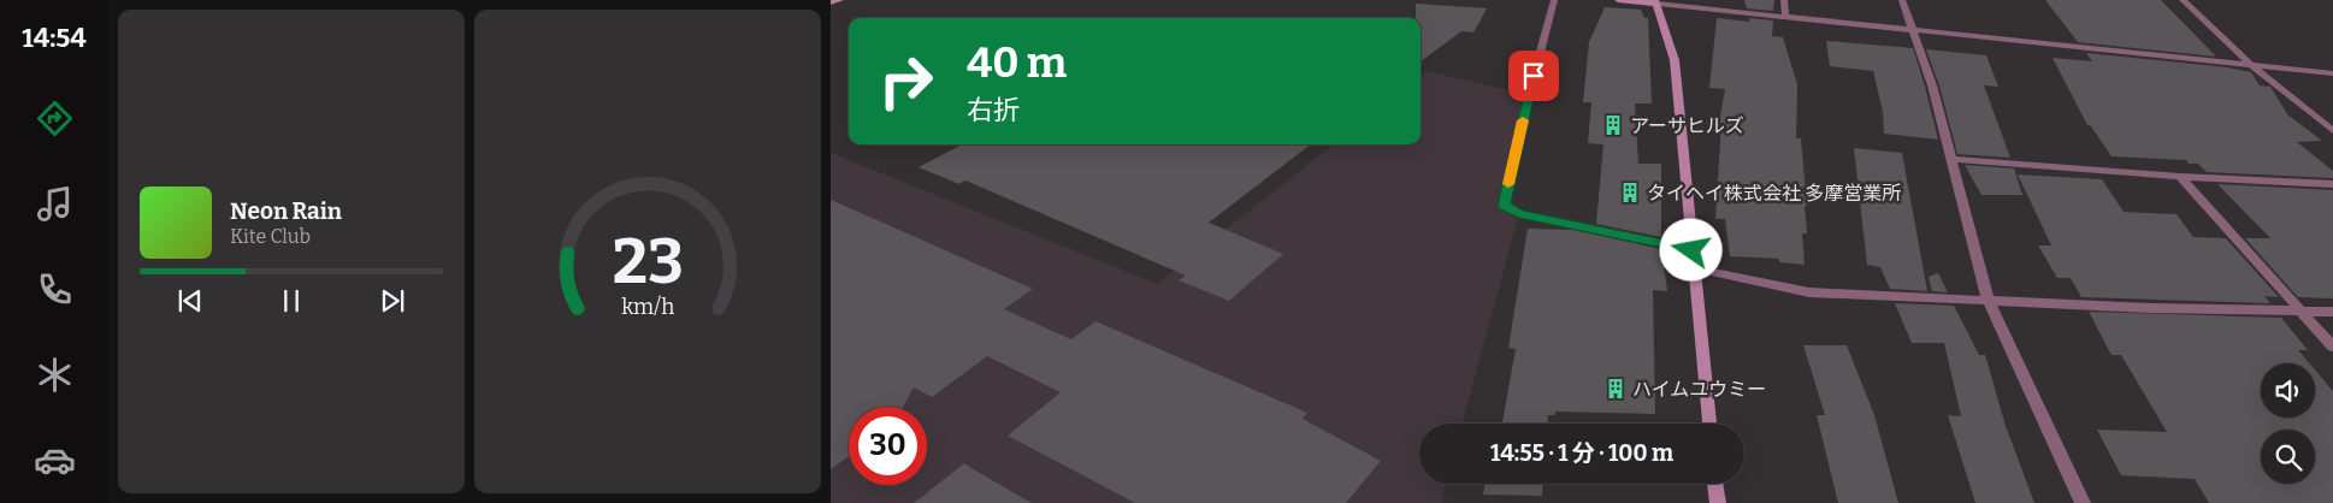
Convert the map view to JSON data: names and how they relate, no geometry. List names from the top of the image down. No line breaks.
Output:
{"places":{"building":["アーサヒルズ","タイヘイ株式会社 多摩営業所","ハイムユウミー"]},"page":{"tabs":"14:54","turn":["40 m","右折"],"song":["Neon Rain","Kite Club"],"limit":"30","trip":"14:55 · 1 分 · 100 m","gauge":["23","km/h"]}}
